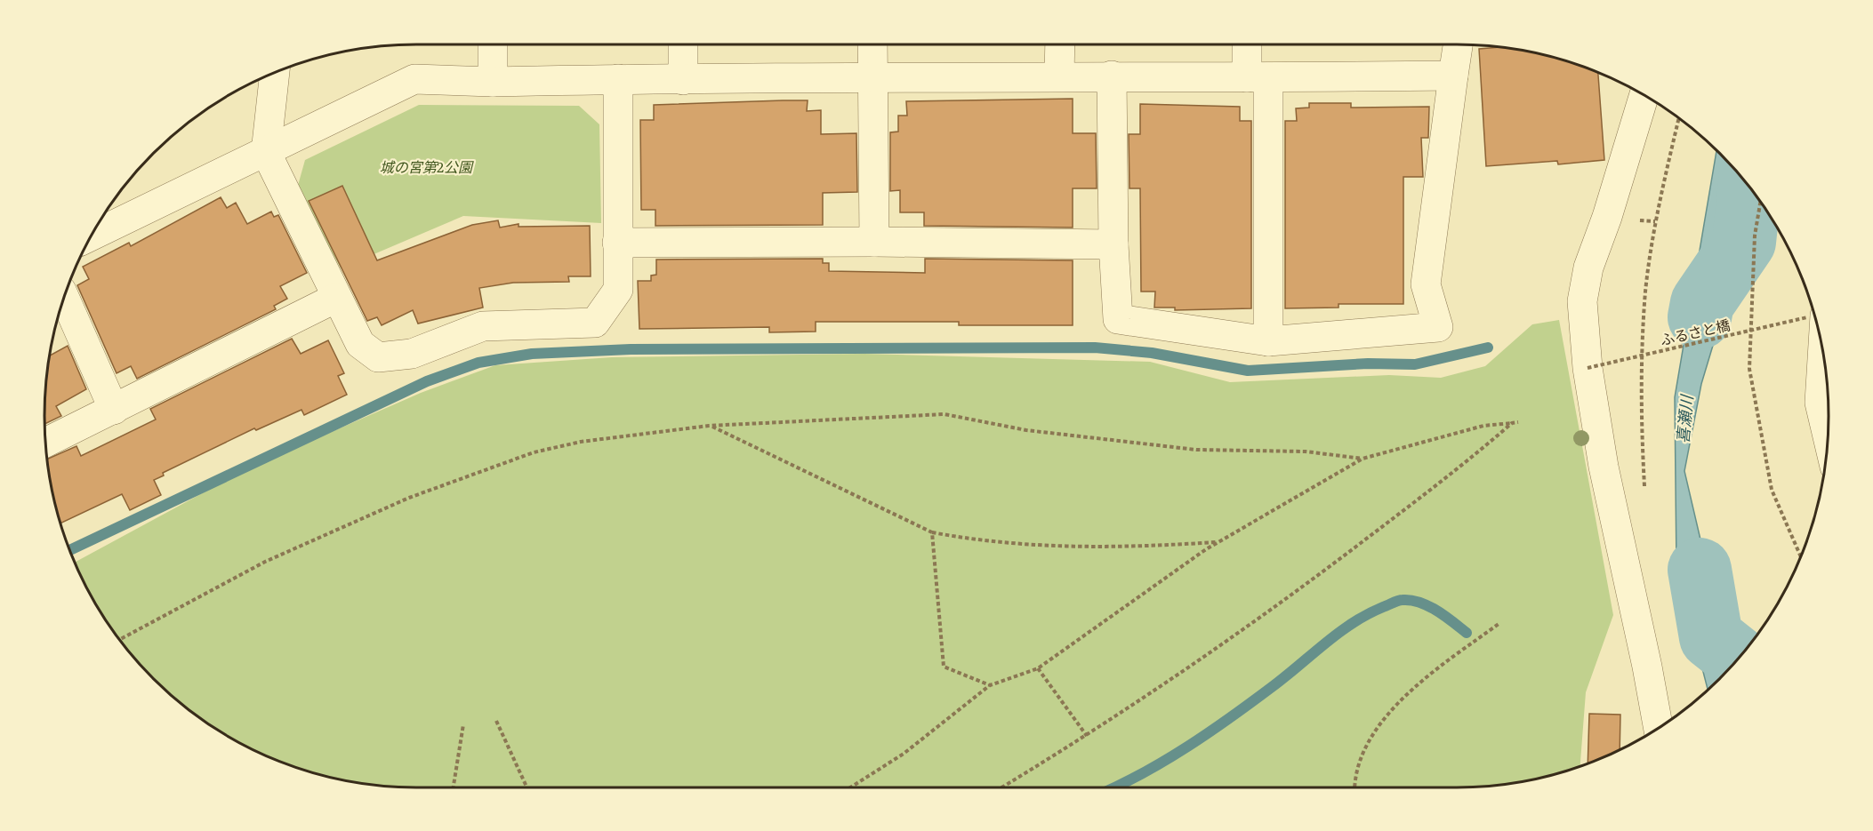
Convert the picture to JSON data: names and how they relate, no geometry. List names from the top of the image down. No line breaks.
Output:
{"streets":{"path":["ふるさと橋"]},"water":["喜瀬川"],"parks":["城の宮第2公園"]}
